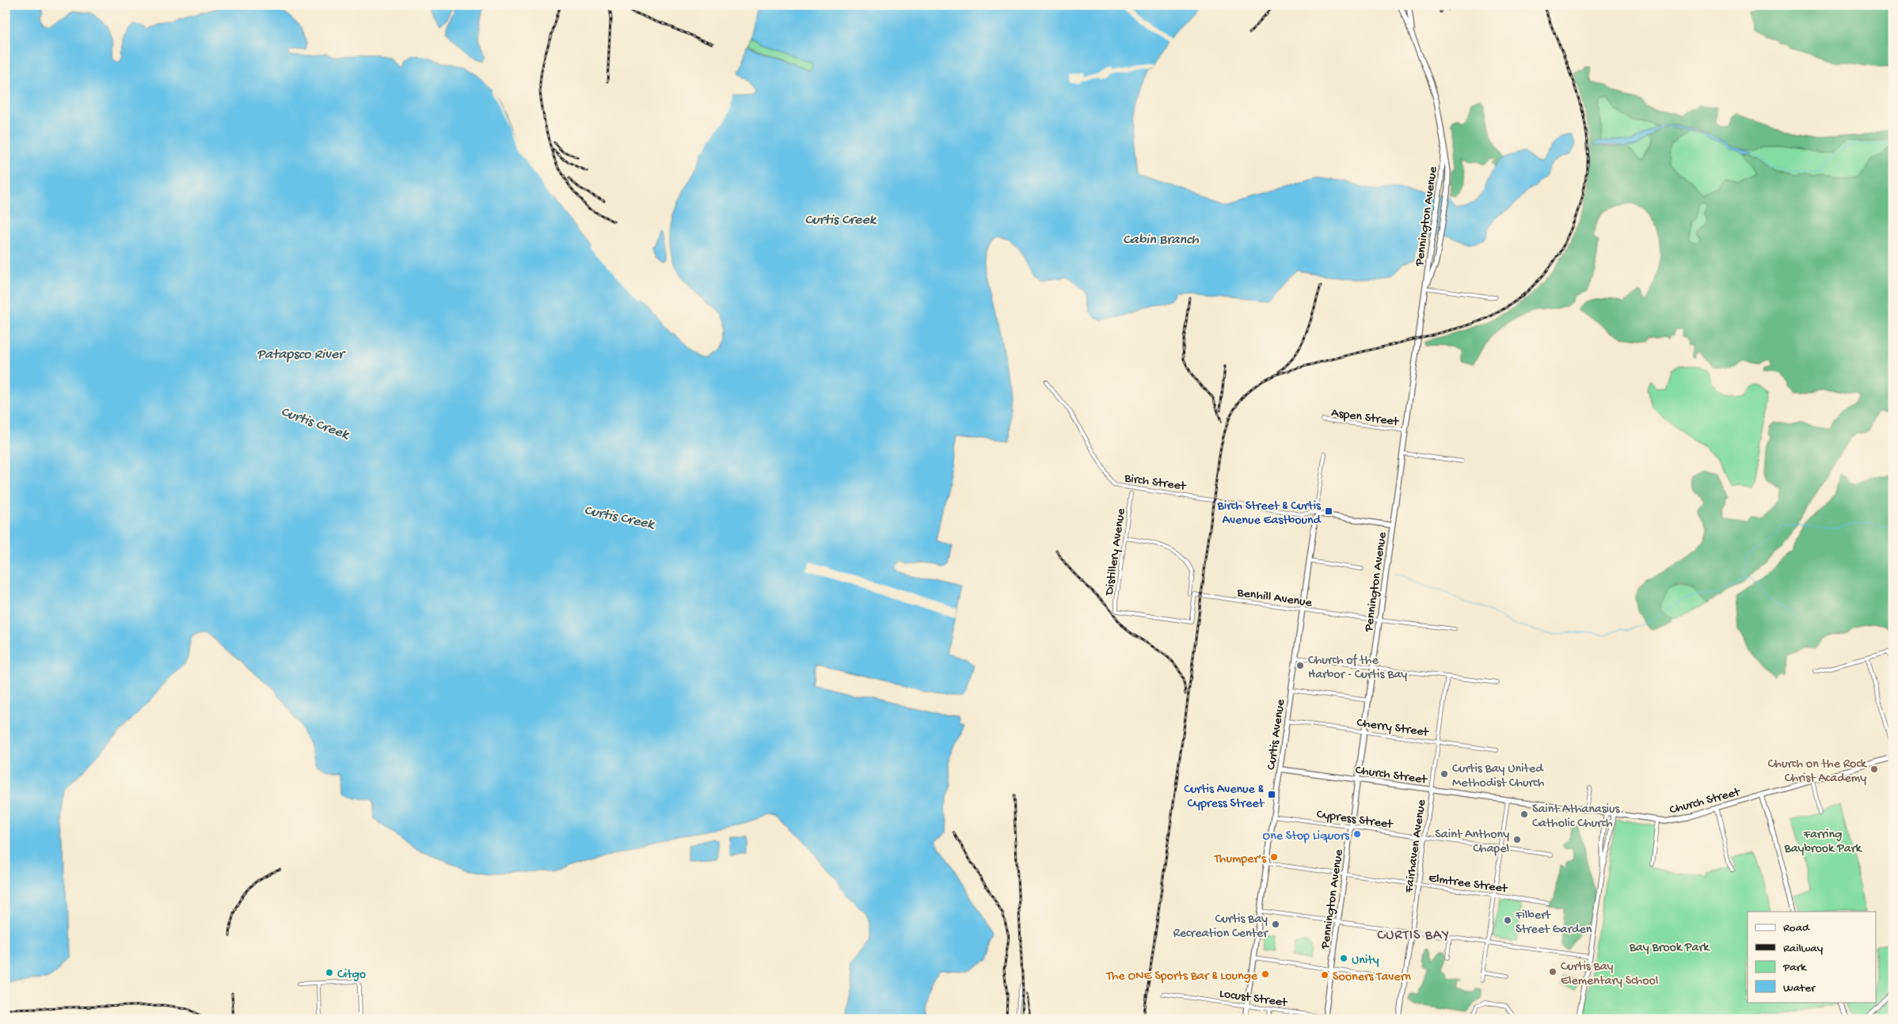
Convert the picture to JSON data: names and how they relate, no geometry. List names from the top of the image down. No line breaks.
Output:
{"streets":{"main road":["Pennington Avenue","Birch Street","Curtis Avenue","Church Street"],"street":["Aspen Street","Distillery Avenue","Benhill Avenue","Cherry Street","Cypress Street","Fairhaven Avenue","Elmtree Street","Locust Street"]},"crossings":[["Pennington Avenue","Aspen Street"],["Pennington Avenue","Birch Street"],["Pennington Avenue","Benhill Avenue"],["Pennington Avenue","Cherry Street"],["Pennington Avenue","Church Street"],["Pennington Avenue","Cypress Street"],["Pennington Avenue","Elmtree Street"],["Pennington Avenue","Locust Street"],["Birch Street","Curtis Avenue"],["Distillery Avenue","Benhill Avenue"],["Benhill Avenue","Curtis Avenue"],["Cherry Street","Curtis Avenue"],["Cherry Street","Fairhaven Avenue"],["Curtis Avenue","Church Street"],["Curtis Avenue","Cypress Street"],["Curtis Avenue","Elmtree Street"],["Curtis Avenue","Locust Street"],["Church Street","Fairhaven Avenue"],["Cypress Street","Fairhaven Avenue"],["Fairhaven Avenue","Elmtree Street"]],"districts":["CURTIS BAY"],"water":["Curtis Creek","Cabin Branch","Patapsco River"],"parks":["Farring Baybrook Park","Bay Brook Park"],"places":{"transit":["Birch Street & Curtis Avenue Eastbound","Curtis Avenue & Cypress Street"],"other":["Church of the Harbor - Curtis Bay","Church on the Rock Christ Academy","Curtis Bay United Methodist Church","Saint Athanasius Catholic Church","One Stop Liquors","Saint Anthony Chapel","Thumper's","Filbert Street Garden","Curtis Bay Recreation Center","Unity","Curtis Bay Elementary School","Citgo","The ONE Sports Bar & Lounge","Sooners Tavern"]},"legend":["Road","Railway","Park","Water"]}
